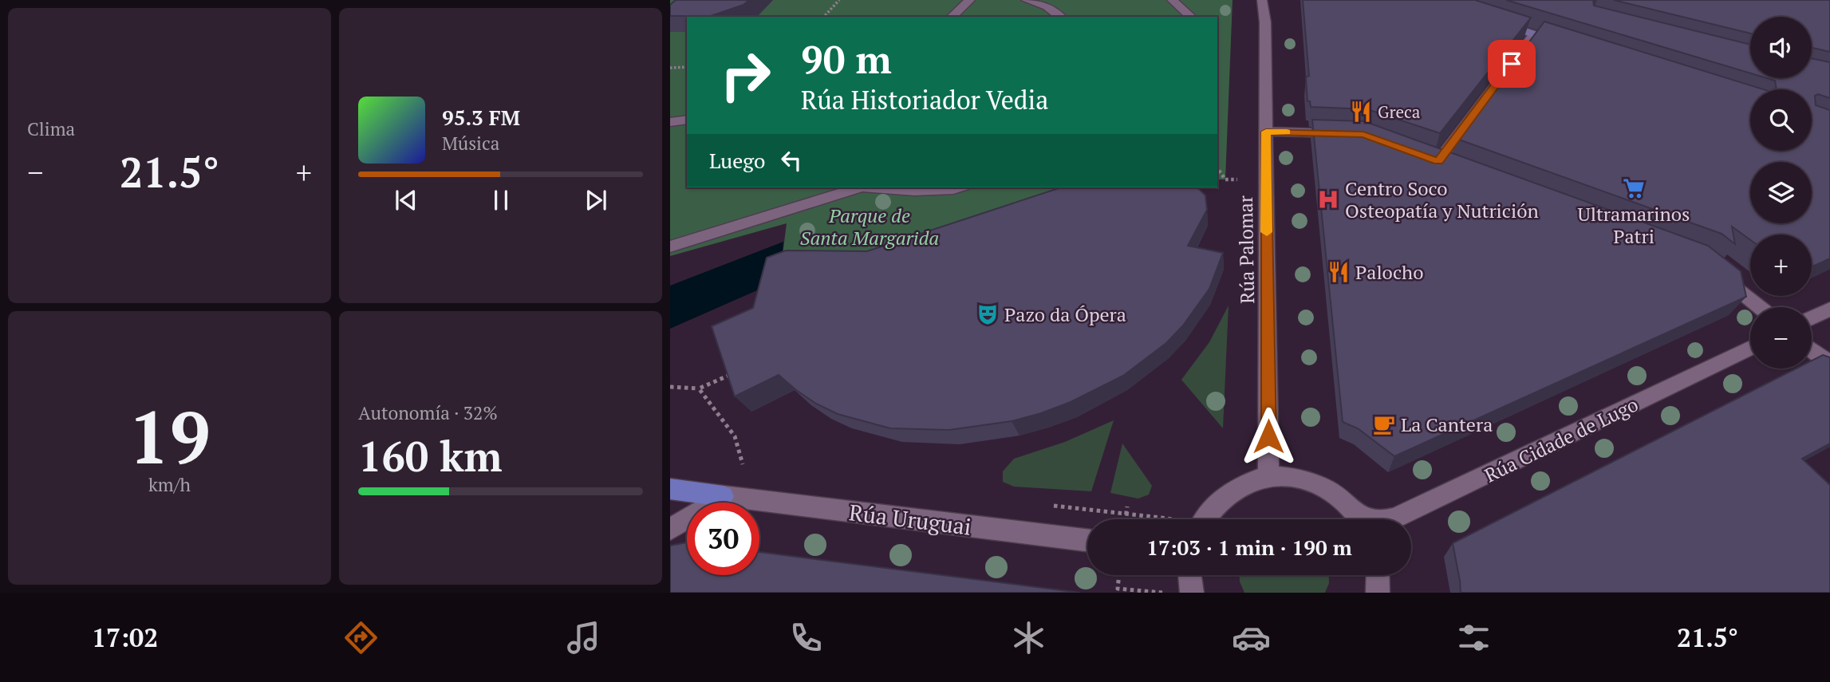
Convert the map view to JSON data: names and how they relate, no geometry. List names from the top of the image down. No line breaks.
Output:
{"streets":{"street":["Rúa Palomar","Rúa Cidade de Lugo","Rúa Uruguai"]},"parks":["Parque de Santa Margarida"],"places":{"restaurant":["Greca","Palocho"],"supermarket":["Ultramarinos Patri"],"hospital":["Centro Soco Osteopatía y Nutrición"],"theatre":["Pazo da Ópera"],"cafe":["La Cantera"]},"page":{"tile":["Clima",["19","km/h"],["Autonomía · 32%","160 km"]],"map_buttons":["+","−"],"turn":["90 m","Rúa Historiador Vedia"],"song":["95.3 FM","Música"],"then":"Luego","heat":["−","21.5°","+"],"limit":"30","trip":"17:03 · 1 min · 190 m","tabs":["17:02","21.5°"]}}
